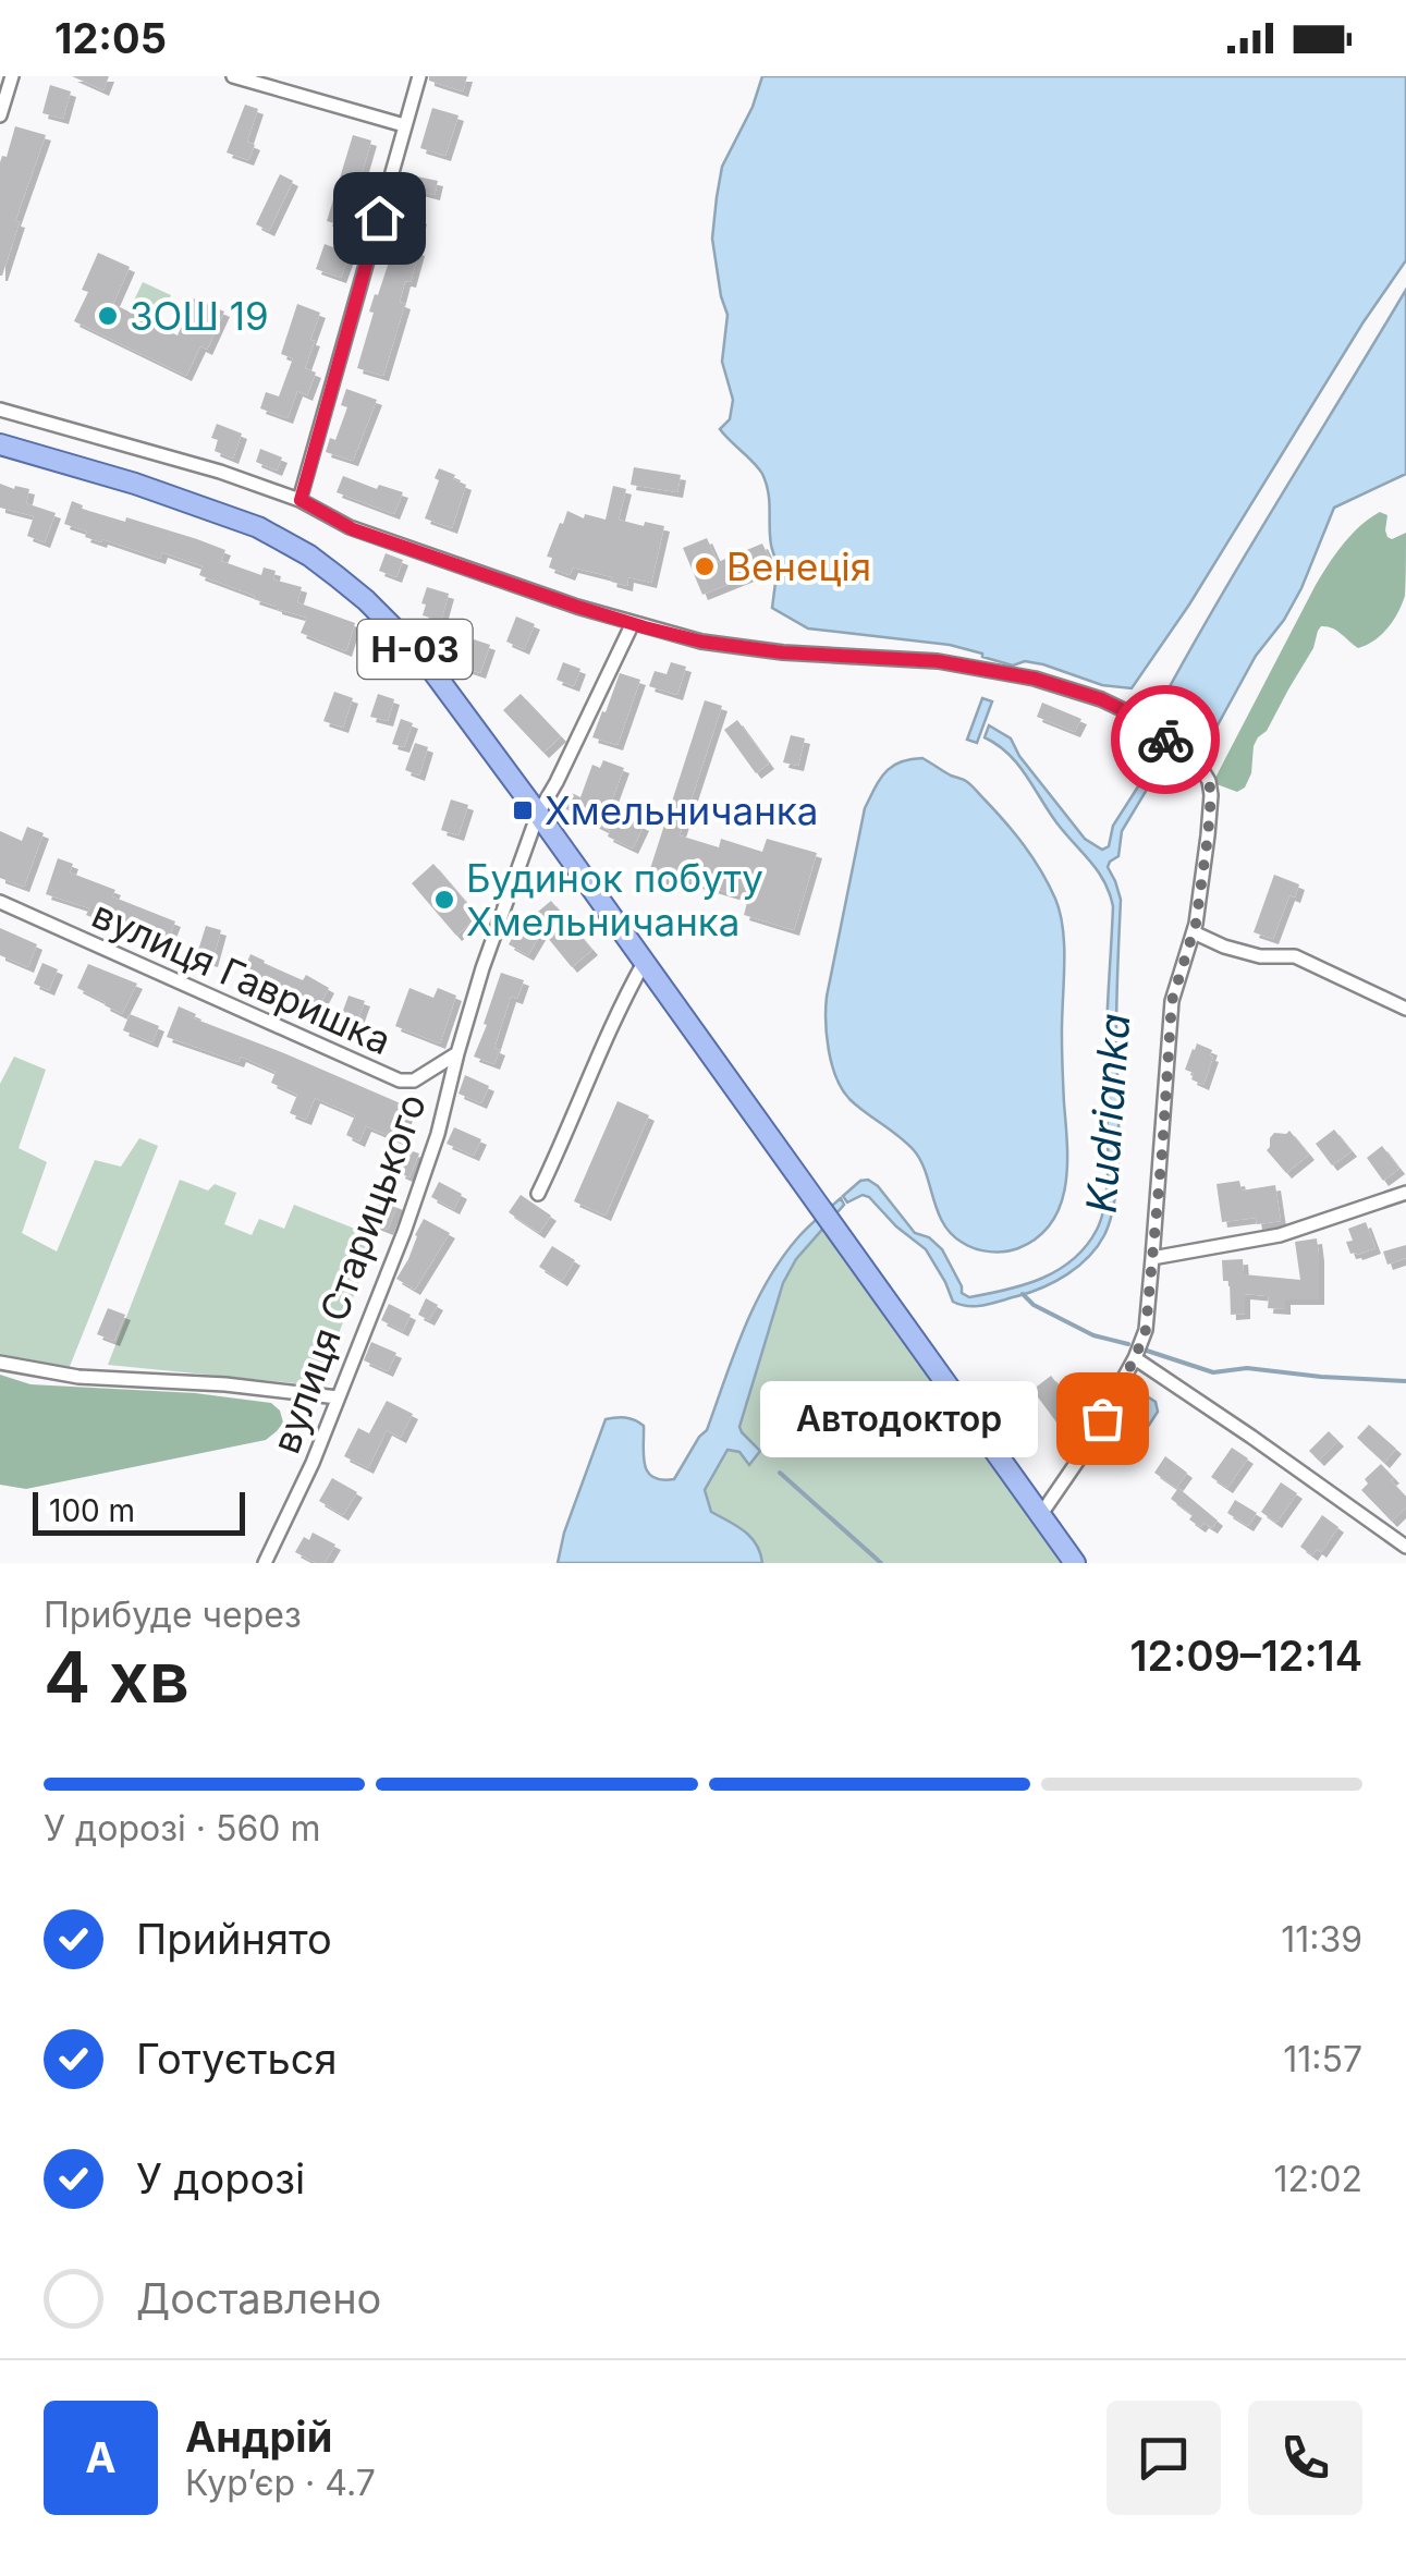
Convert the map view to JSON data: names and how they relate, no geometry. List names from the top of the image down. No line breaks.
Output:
{"streets":{"main road":["Н-03"],"street":["вулиця Гавришка","вулиця Старицького"]},"crossings":[["Н-03","вулиця Старицького"],["вулиця Гавришка","вулиця Старицького"]],"water":["Kudrianka"],"places":{"other":["ЗОШ 19","Венеція","Будинок побуту Хмельничанка","Автодоктор"],"transit":["Хмельничанка"]},"scale_bar":"100 m","page":{"status":"12:05","bubble":"Автодоктор","scale":"100 m","heading":["4 хв","Прибуде через","12:09–12:14"],"panel":["Андрій","Кур’єр · 4.7"],"bar":"У дорозі · 560 m","list":[["Прийнято","11:39"],["Готується","11:57"],["У дорозі","12:02"],"Доставлено"],"round":"А"}}
